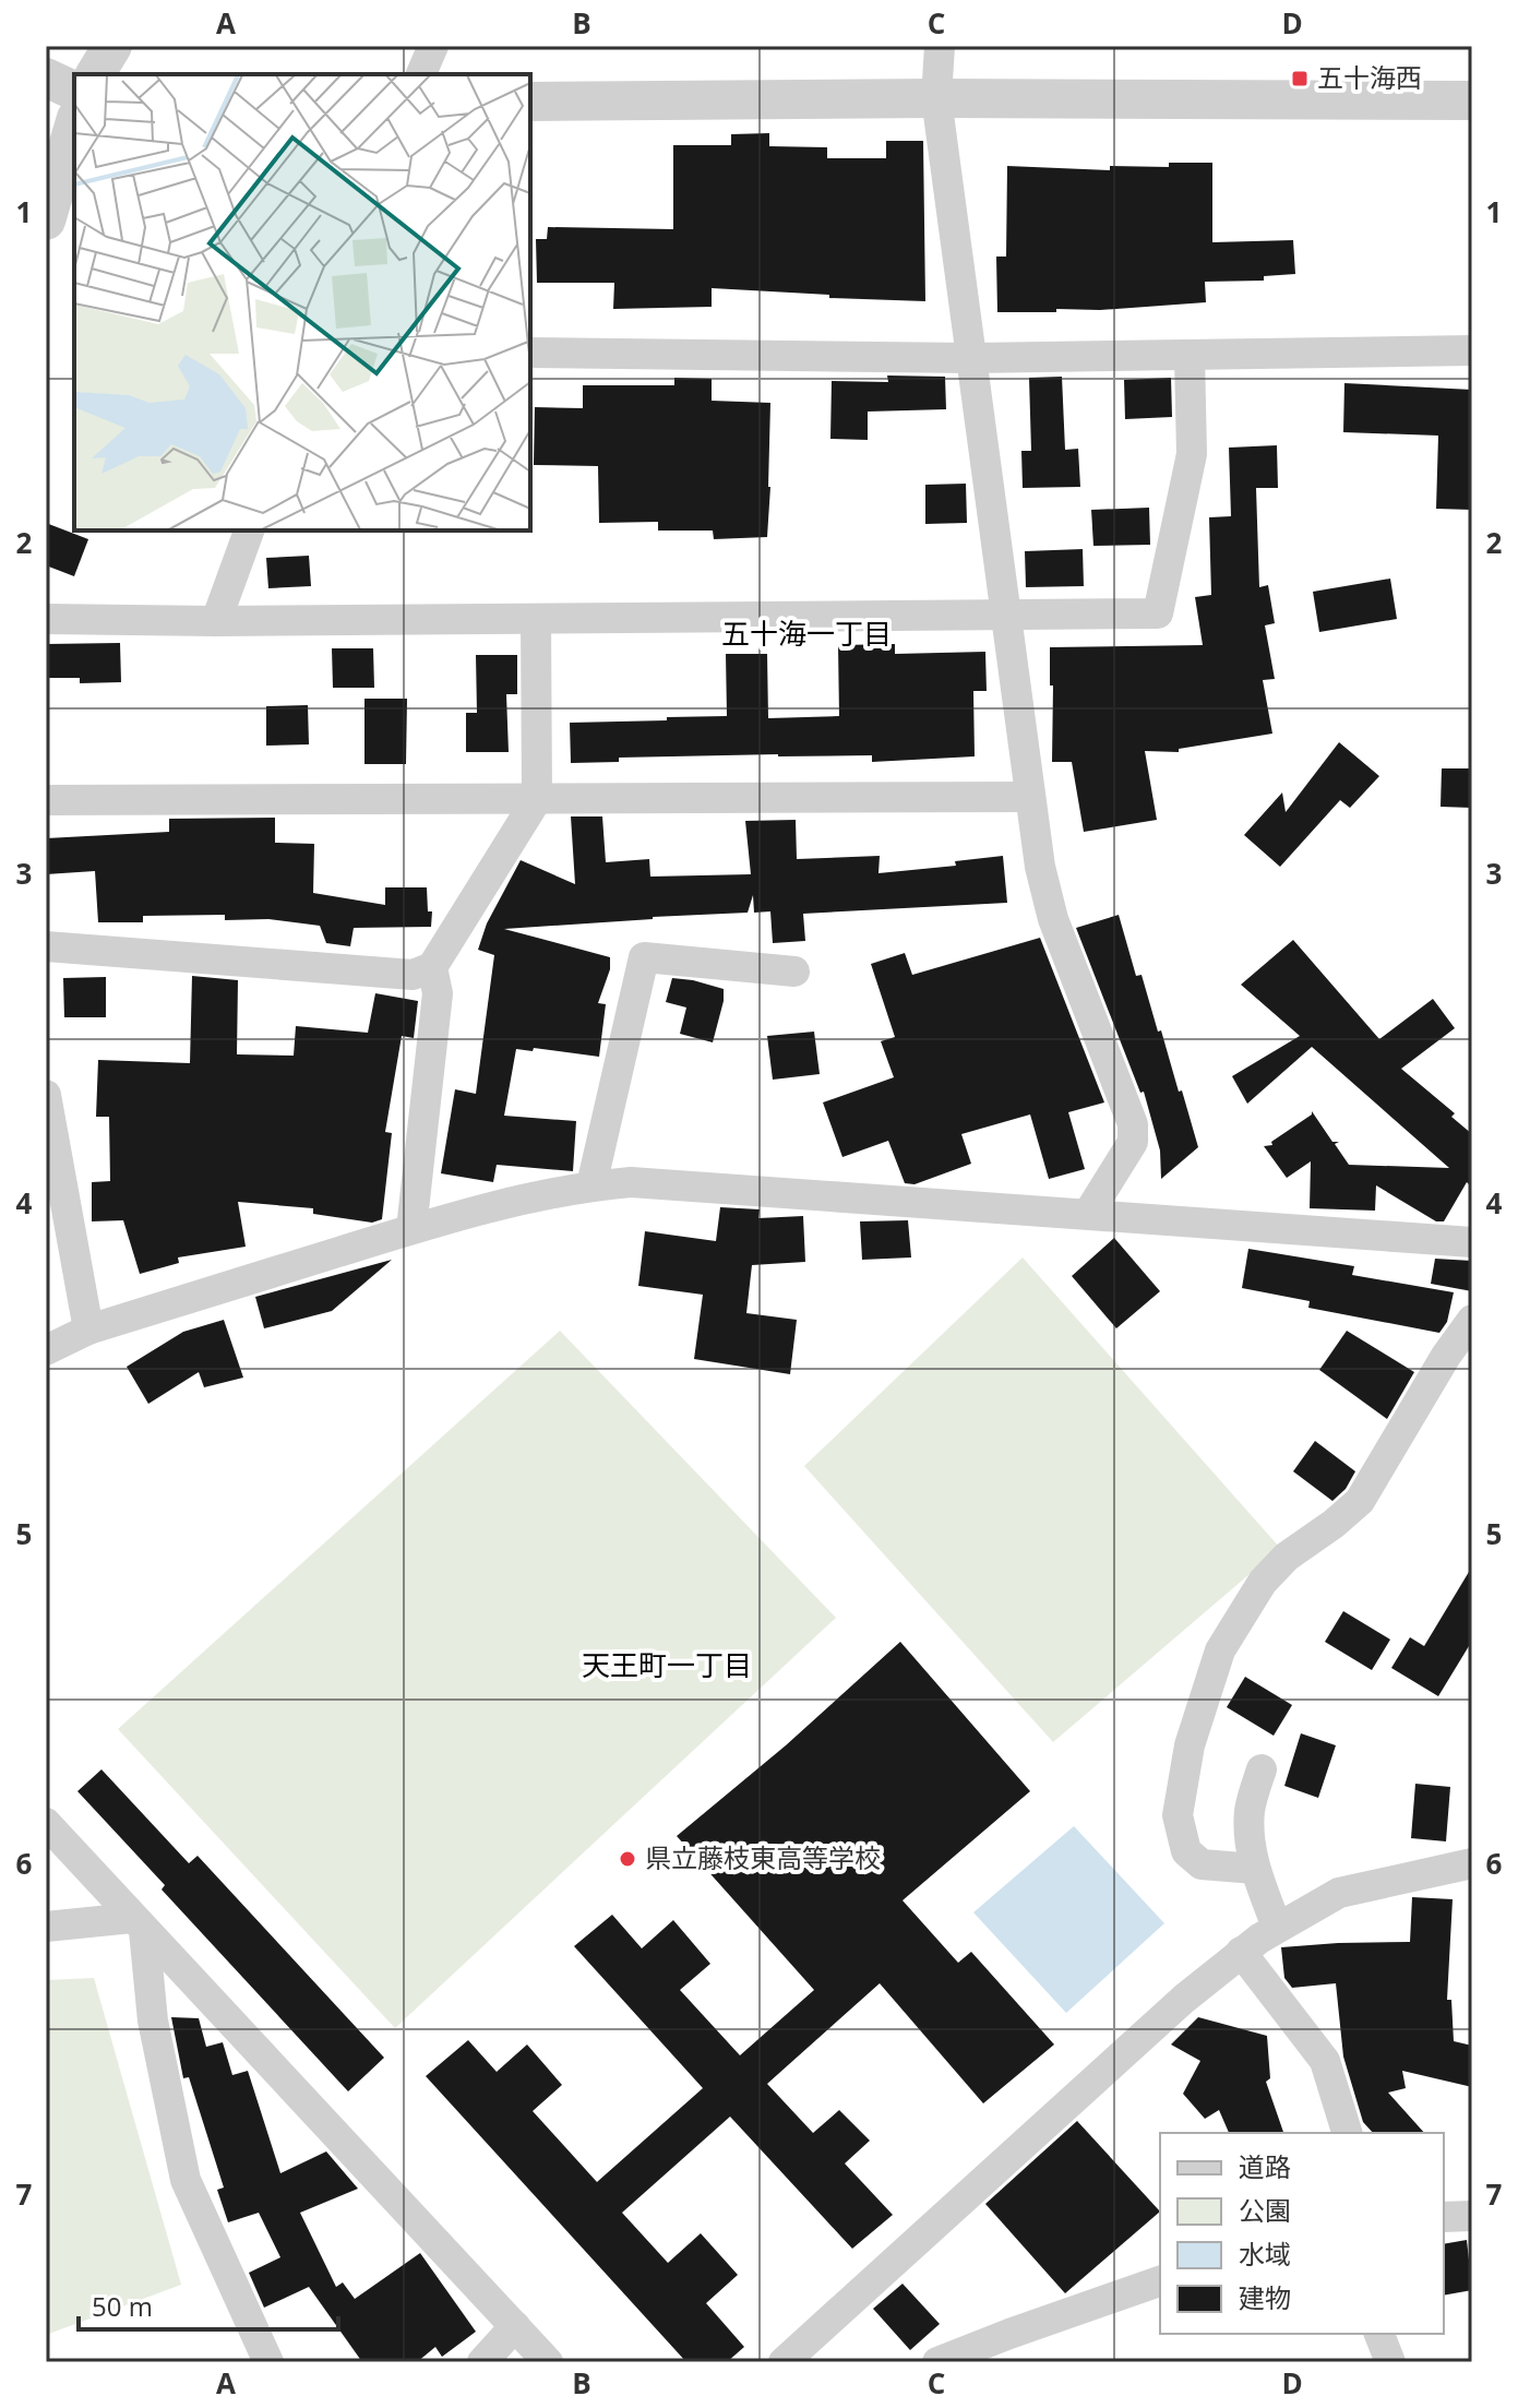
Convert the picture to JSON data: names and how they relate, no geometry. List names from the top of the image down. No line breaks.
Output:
{"districts":["五十海一丁目","天王町一丁目"],"places":{"transit":["五十海西"],"other":["県立藤枝東高等学校"]},"legend":["道路","公園","水域","建物"],"scale_bar":"50 m","grid":{"columns":["A","B","C","D"],"rows":["1","2","3","4","5","6","7"]}}
